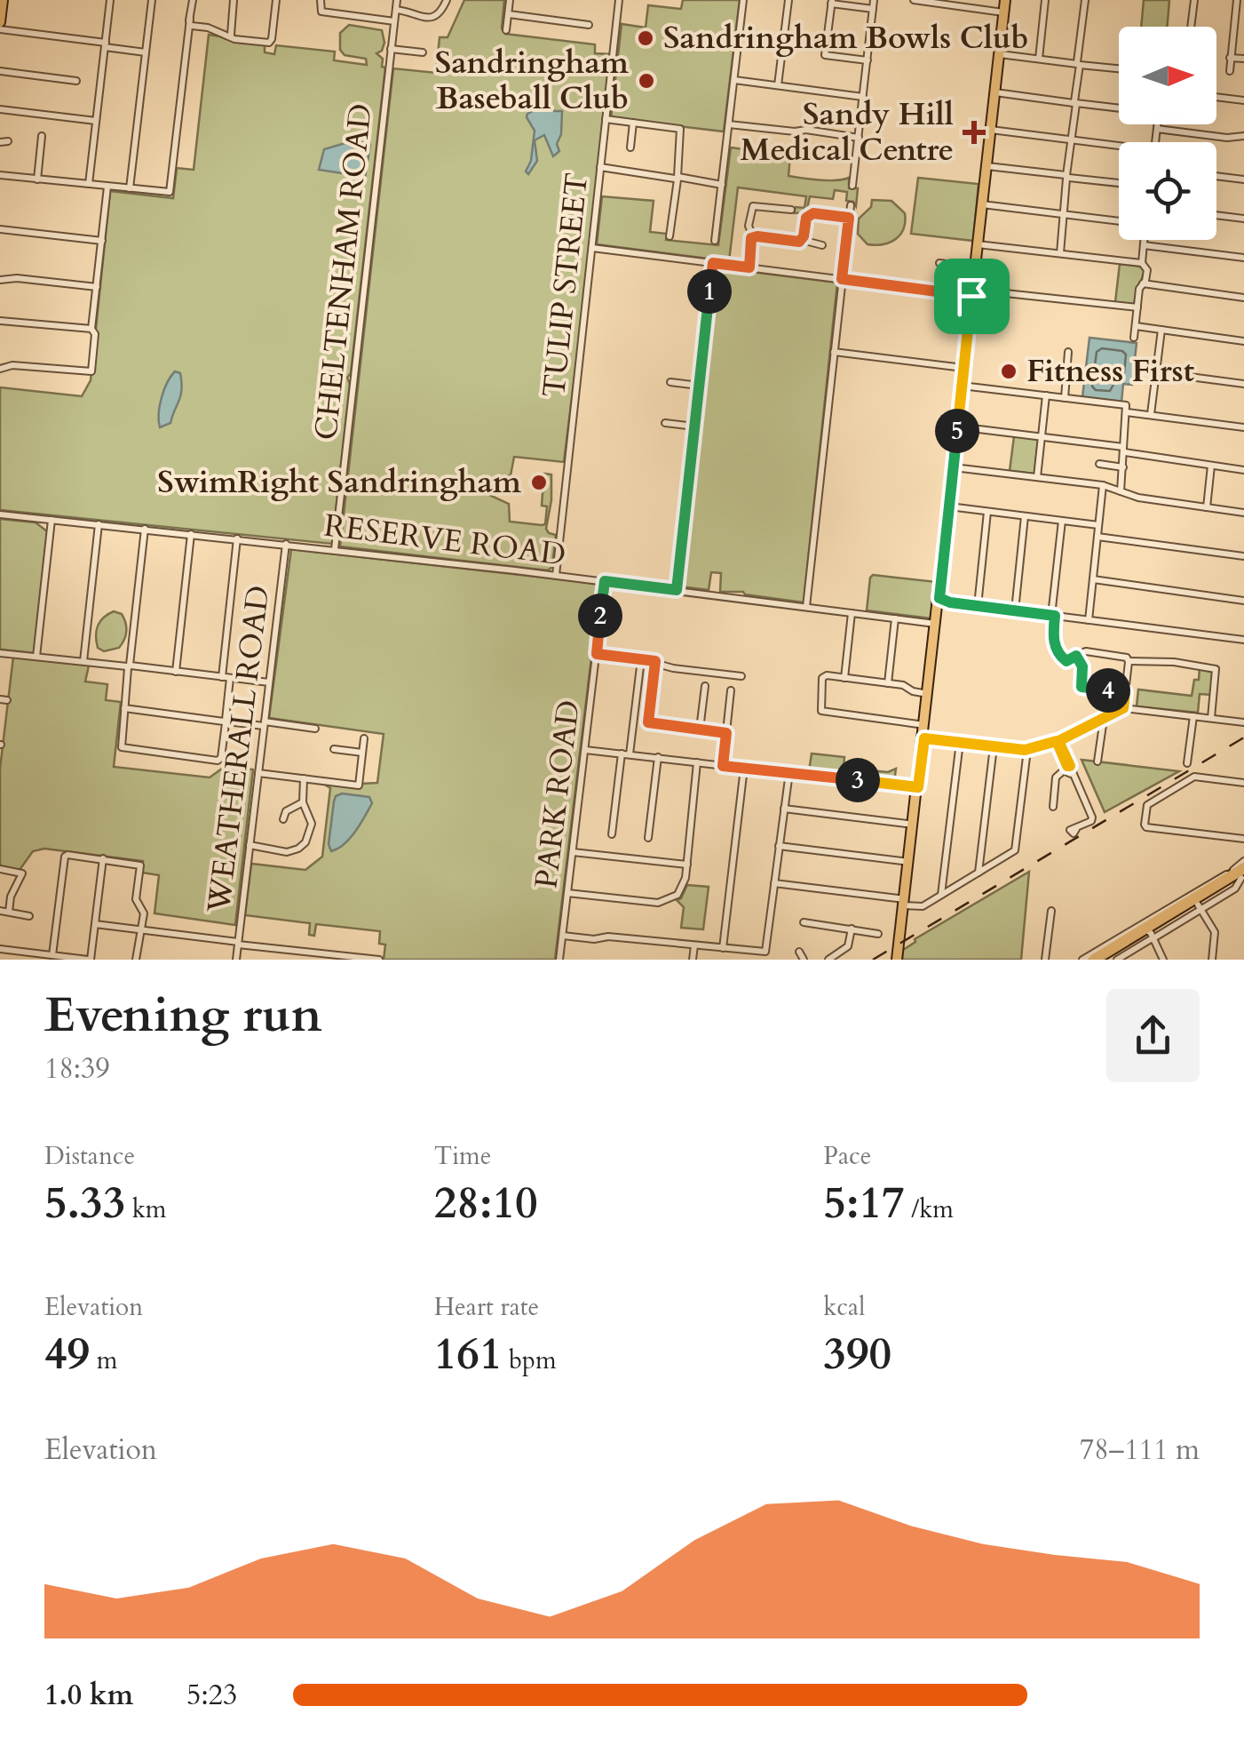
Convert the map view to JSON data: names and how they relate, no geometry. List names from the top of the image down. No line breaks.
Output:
{"streets":{"street":["CHELTENHAM ROAD","TULIP STREET","RESERVE ROAD","WEATHERALL ROAD","PARK ROAD"]},"crossings":[["CHELTENHAM ROAD","RESERVE ROAD"],["TULIP STREET","RESERVE ROAD"],["RESERVE ROAD","WEATHERALL ROAD"],["RESERVE ROAD","PARK ROAD"]],"places":{"other":["Sandringham Bowls Club","Sandringham Baseball Club","Fitness First","SwimRight Sandringham"],"health":["Sandy Hill Medical Centre"]},"north":"right","page":{"pins":["1","5","2","4","3"],"heading":["Evening run","18:39"],"stats":[["Distance","5.33 km"],["Time","28:10"],["Pace","5:17 /km"],["Elevation","49 m"],["Heart rate","161 bpm"],["kcal","390"]],"chart":["Elevation","78–111 m"],"list":[{"name":"1.0 km","note":"5:23"}]}}
